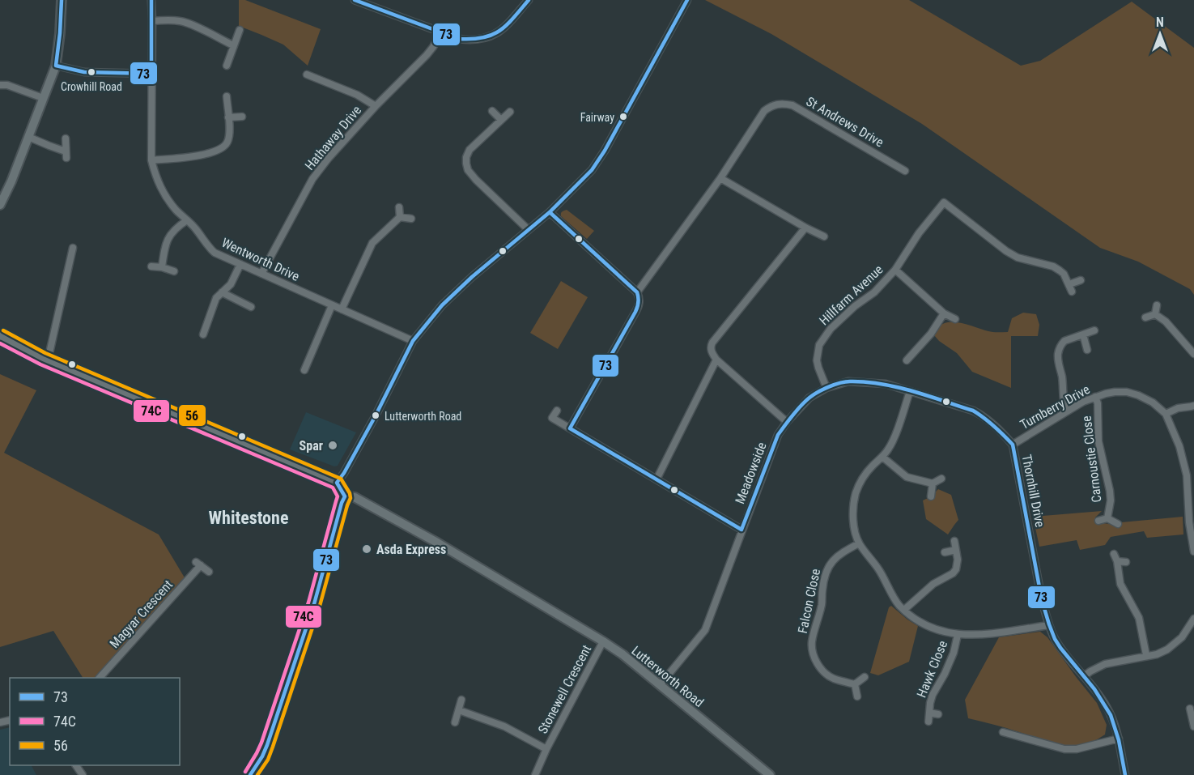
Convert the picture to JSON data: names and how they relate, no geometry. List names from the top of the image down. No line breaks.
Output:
{"streets":{"main road":["Lutterworth Road"],"street":["St Andrews Drive","Hathaway Drive","Wentworth Drive","Hillfarm Avenue","Turnberry Drive","Carnoustie Close","Meadowside","Thornhill Drive","Falcon Close","Magyar Crescent","Hawk Close","Stonewell Crescent"]},"crossings":[["Hathaway Drive","Wentworth Drive"],["Hillfarm Avenue","Thornhill Drive"],["Turnberry Drive","Carnoustie Close"],["Turnberry Drive","Thornhill Drive"],["Meadowside","Thornhill Drive"],["Meadowside","Lutterworth Road"],["Lutterworth Road","Stonewell Crescent"]],"districts":["Whitestone"],"places":["Crowhill Road","Fairway","Lutterworth Road","Spar","Asda Express"],"lines":["transit line 73","transit line 56","transit line 74C"],"legend":["73","74C","56"],"north":"top"}
